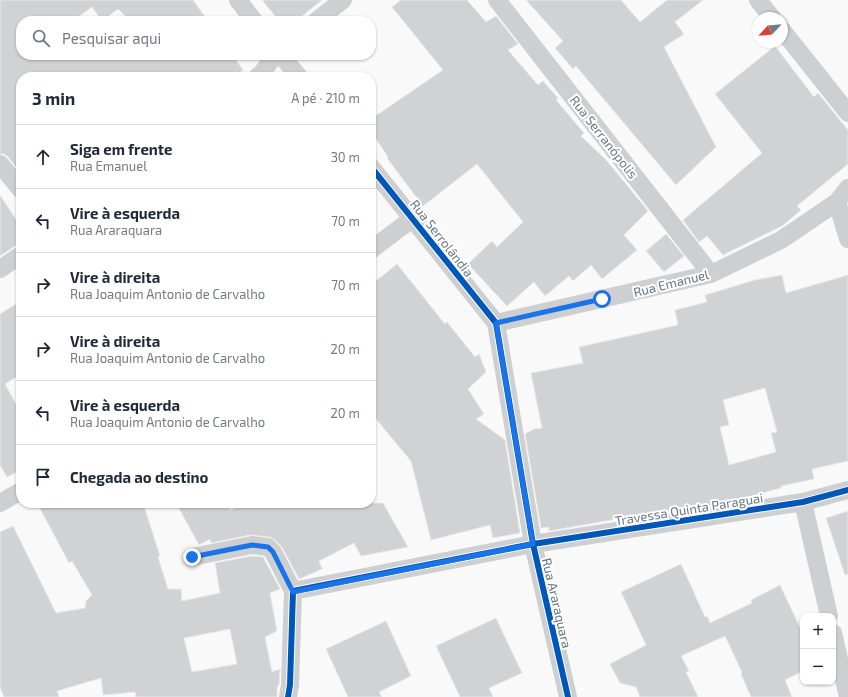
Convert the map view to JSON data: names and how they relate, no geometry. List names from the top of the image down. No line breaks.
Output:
{"streets":{"street":["Rua Serranópolis","Rua Serrolândia","Rua Emanuel","Travessa Quinta Paraguai","Rua Araraquara"]},"crossings":[["Rua Serranópolis","Rua Emanuel"],["Rua Serrolândia","Rua Emanuel"],["Rua Serrolândia","Rua Araraquara"],["Rua Emanuel","Rua Araraquara"],["Travessa Quinta Paraguai","Rua Araraquara"]],"north":"bottom left","page":{"search":"Pesquisar aqui","heading":["3 min","A pé · 210 m"],"list":[["Siga em frente","Rua Emanuel","30 m"],["Vire à esquerda","Rua Araraquara","70 m"],["Vire à direita","Rua Joaquim Antonio de Carvalho","70 m"],["Vire à direita","Rua Joaquim Antonio de Carvalho","20 m"],["Vire à esquerda","Rua Joaquim Antonio de Carvalho","20 m"],"Chegada ao destino"],"map_buttons":["+","−"]}}
